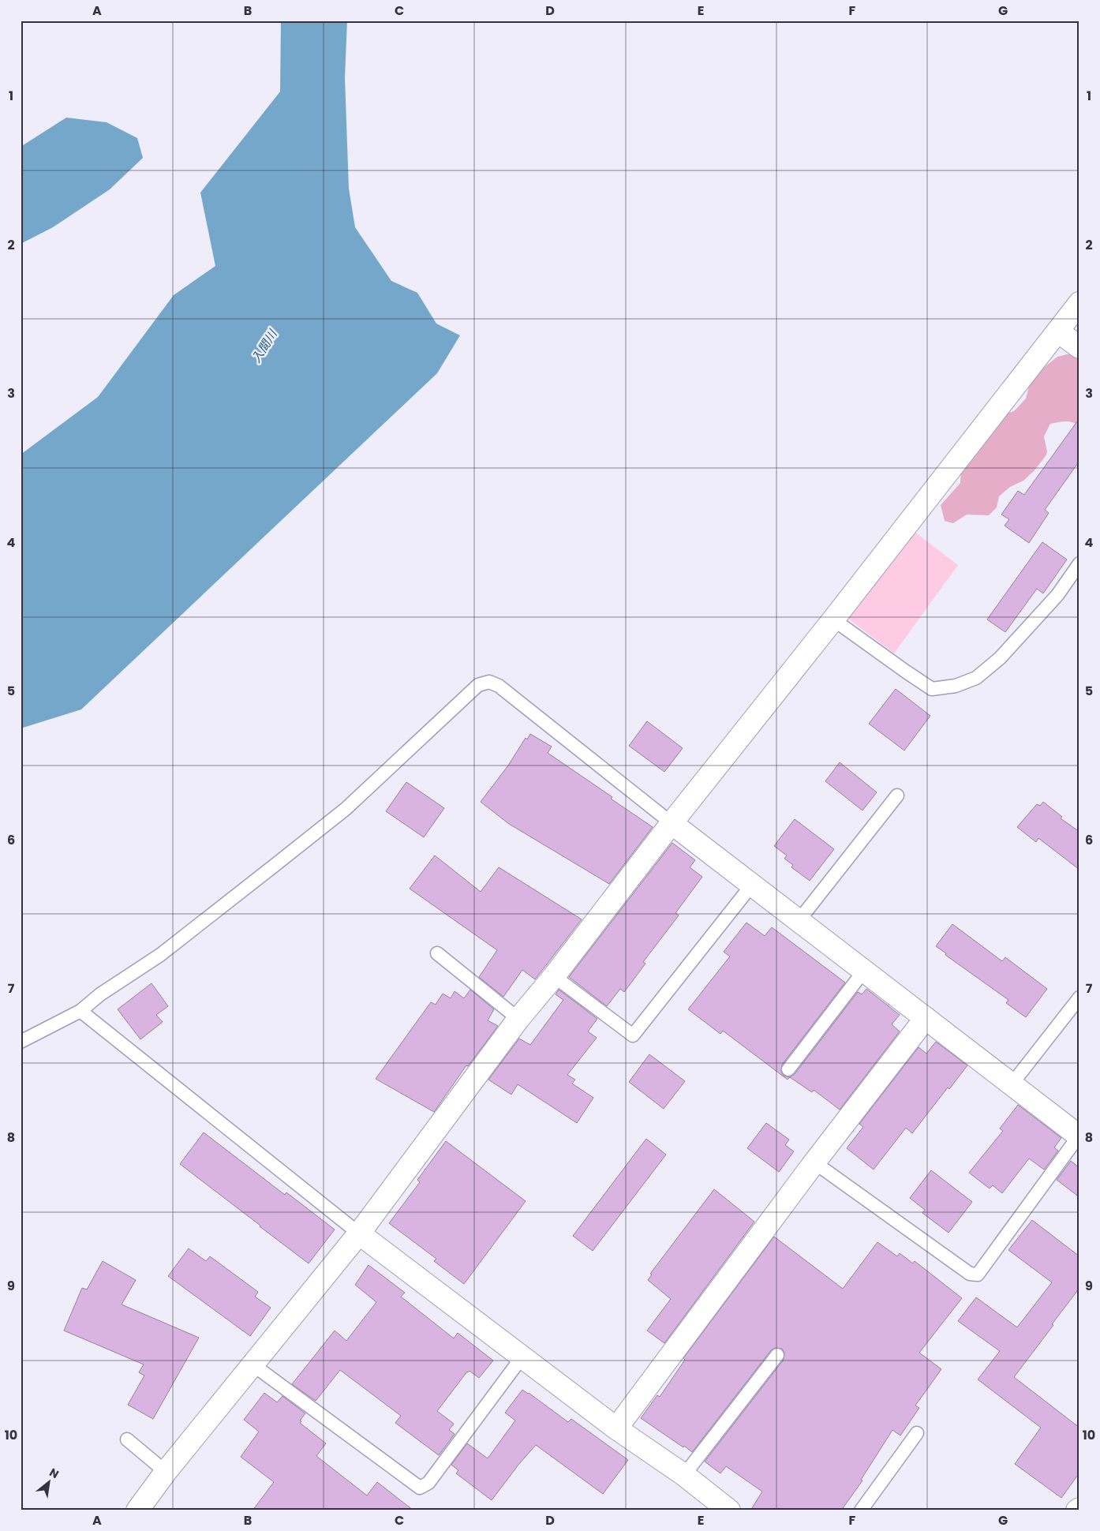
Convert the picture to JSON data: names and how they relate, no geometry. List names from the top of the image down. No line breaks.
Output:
{"water":["入間川"],"north":"top right","grid":{"columns":["A","B","C","D","E","F","G"],"rows":["1","2","3","4","5","6","7","8","9","10"]}}
